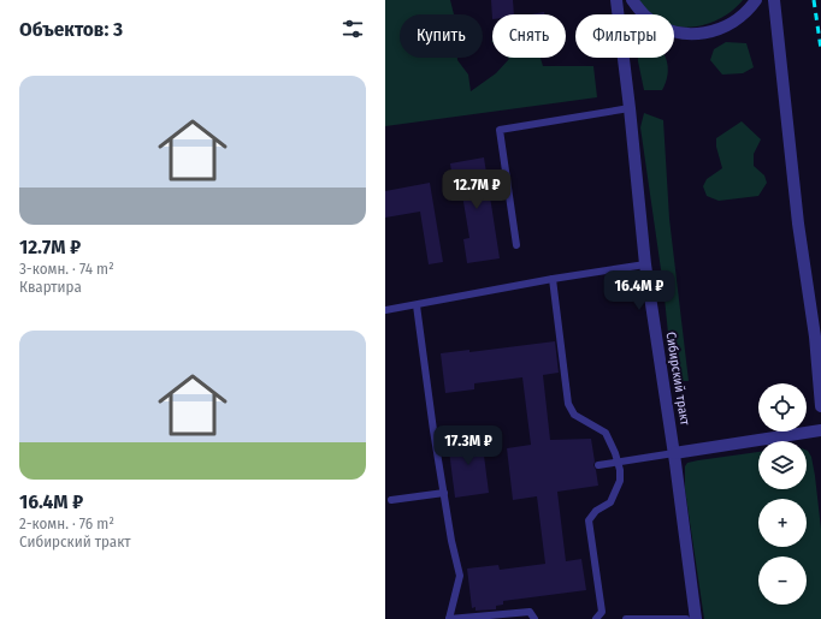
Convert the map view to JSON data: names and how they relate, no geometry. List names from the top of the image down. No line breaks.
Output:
{"streets":{"street":["Сибирский тракт"]},"page":{"heading":"Объектов: 3","chip":["Купить","Снять","Фильтры"],"list":[{"name":"12.7M ₽","note":"3-комн. · 74 m² · Квартира"},{"name":"16.4M ₽","note":"2-комн. · 76 m² · Сибирский тракт"}],"price":["12.7M ₽","16.4M ₽","17.3M ₽"],"map_buttons":["+","−"]}}
